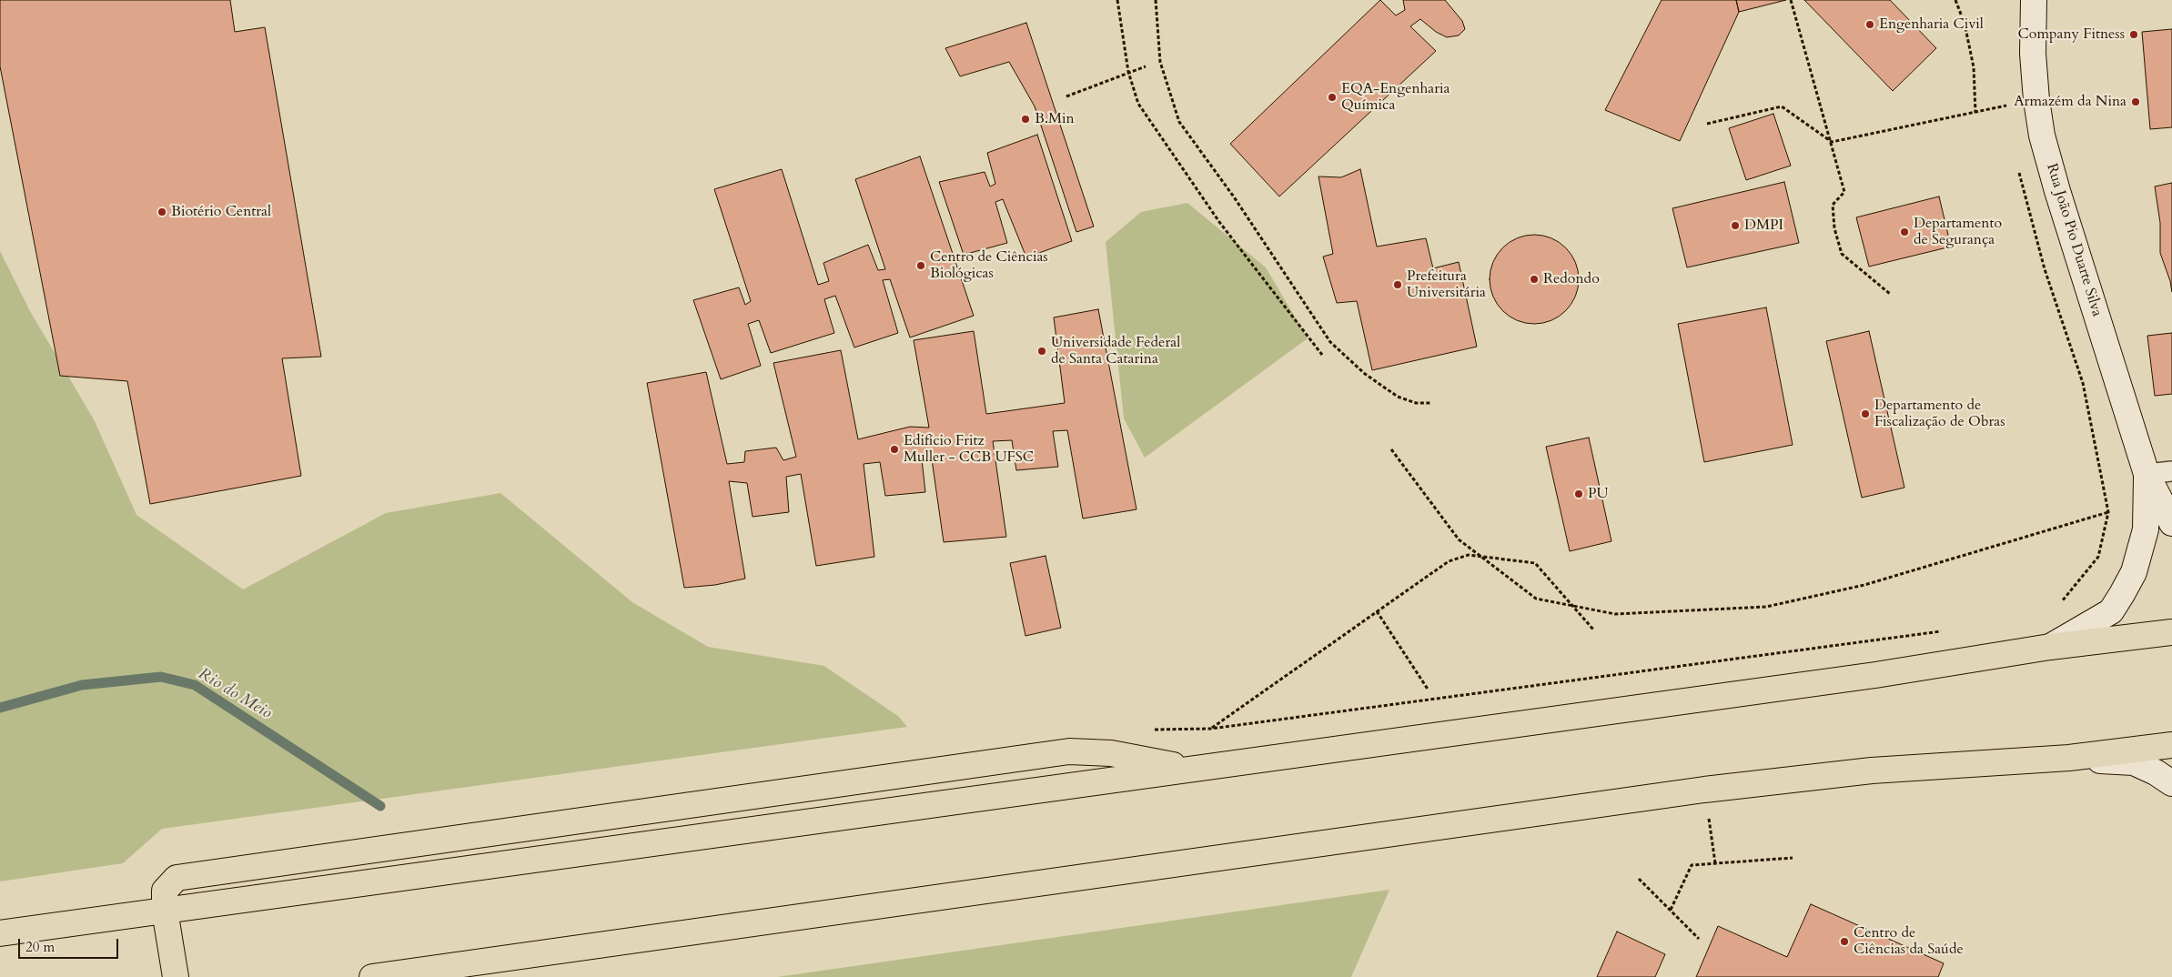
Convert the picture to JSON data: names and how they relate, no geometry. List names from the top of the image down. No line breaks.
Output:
{"streets":{"main road":["Rua João Pio Duarte Silva"]},"water":["Rio do Meio"],"places":["Engenharia Civil","Company Fitness","EQA-Engenharia Química","Armazém da Nina","B.Min","Biotério Central","DMPI","Departamento de Segurança","Centro de Ciências Biológicas","Redondo","Prefeitura Universitária","Universidade Federal de Santa Catarina","Departamento de Fiscalização de Obras","Edifício Fritz Muller - CCB UFSC","PU","Centro de Ciências da Saúde"],"scale_bar":"20 m"}
